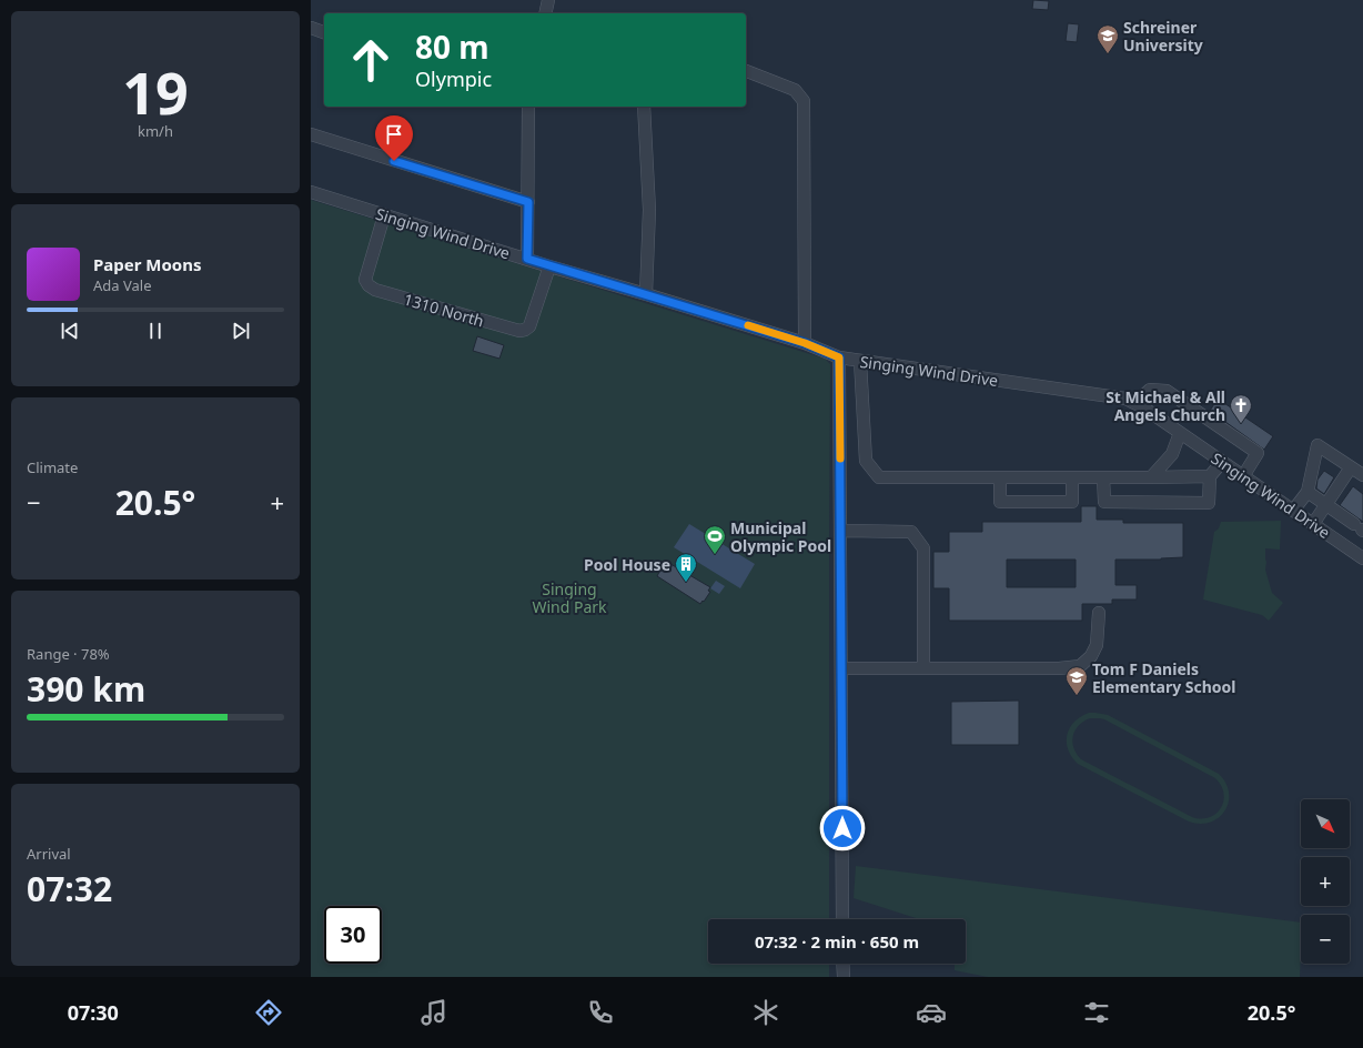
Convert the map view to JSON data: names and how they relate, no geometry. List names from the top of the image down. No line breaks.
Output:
{"streets":{"street":["Singing Wind Drive","1310 North"]},"crossings":[["Singing Wind Drive","1310 North"]],"parks":["Singing Wind Park"],"places":{"school or university":["Schreiner University","Tom F Daniels Elementary School"],"church":["St Michael & All Angels Church"],"sports":["Municipal Olympic Pool"],"building":["Pool House"]},"north":"bottom right","page":{"tile":[["19","km/h"],"Climate",["Range · 78%","390 km"],["Arrival","07:32"]],"turn":["80 m","Olympic"],"song":["Paper Moons","Ada Vale"],"heat":["−","20.5°","+"],"map_buttons":["+","−"],"limit":"30","trip":"07:32 · 2 min · 650 m","tabs":["07:30","20.5°"]}}
